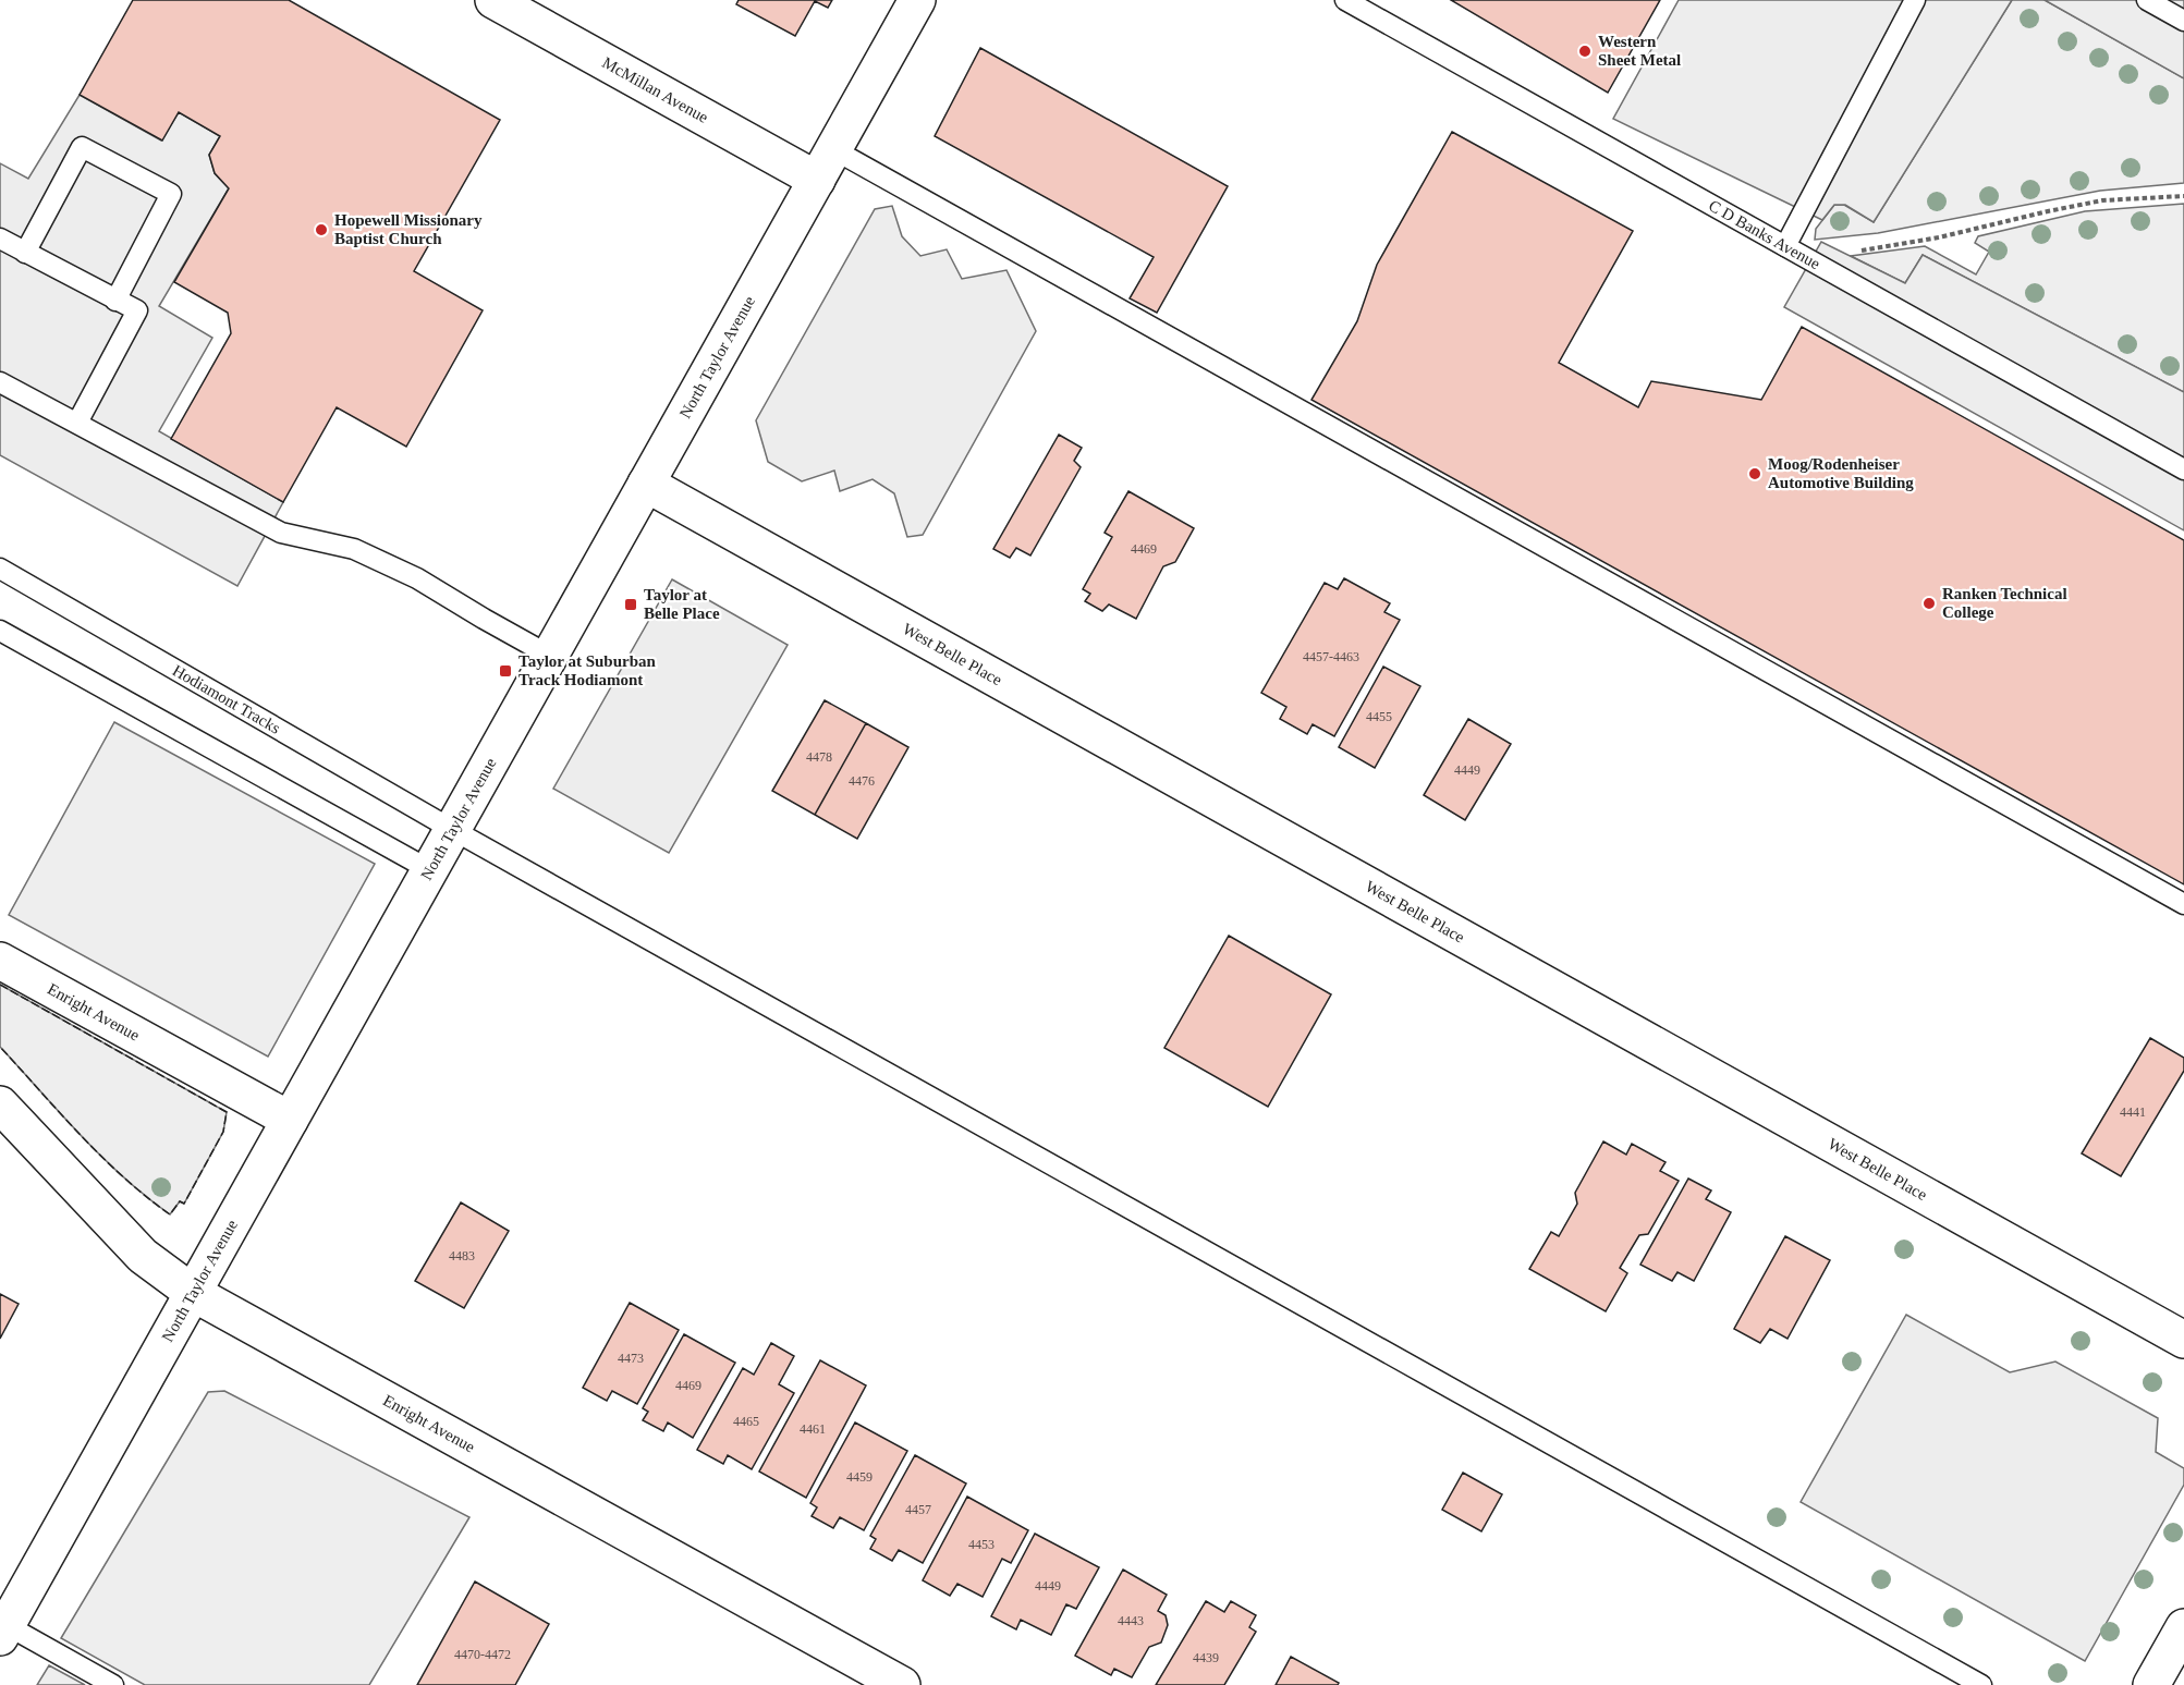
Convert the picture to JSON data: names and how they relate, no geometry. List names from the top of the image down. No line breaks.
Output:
{"streets":{"street":["McMillan Avenue","North Taylor Avenue","West Belle Place","Enright Avenue"],"lane":["C D Banks Avenue","Hodiamont Tracks"]},"crossings":[["McMillan Avenue","North Taylor Avenue"],["North Taylor Avenue","West Belle Place"],["North Taylor Avenue","Hodiamont Tracks"],["North Taylor Avenue","Enright Avenue"]],"places":{"other":["Western Sheet Metal","Hopewell Missionary Baptist Church","Moog/Rodenheiser Automotive Building","Ranken Technical College"],"transit":["Taylor at Belle Place","Taylor at Suburban Track Hodiamont"]},"house_numbers":["4469","4457-4463","4455","4478","4449","4476","4441","4483","4473","4469","4465","4461","4459","4457","4453","4449","4443","4470-4472","4439"]}
